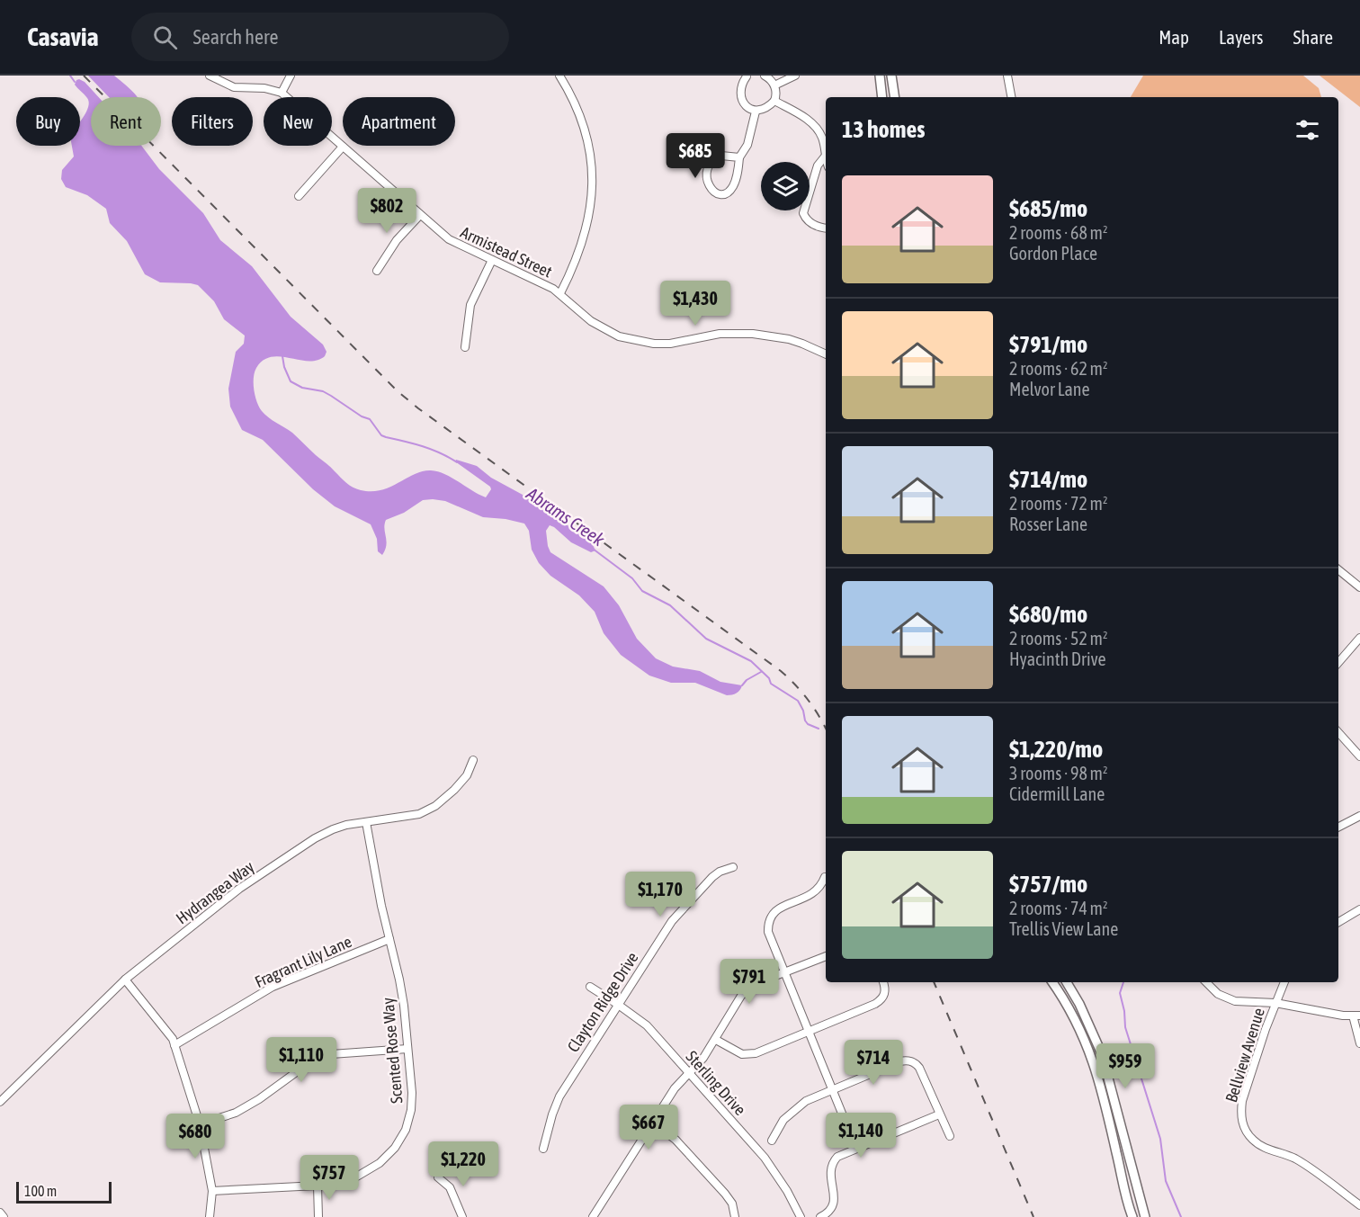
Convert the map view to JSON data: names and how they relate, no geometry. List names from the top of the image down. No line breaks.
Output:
{"streets":{"street":["Armistead Street","Hydrangea Way","Fragrant Lily Lane","Clayton Ridge Drive","Scented Rose Way","Bellview Avenue","Sterling Drive"]},"crossings":[["Hydrangea Way","Scented Rose Way"],["Fragrant Lily Lane","Scented Rose Way"],["Clayton Ridge Drive","Sterling Drive"]],"water":["Abrams Creek"],"scale_bar":"100 m","page":{"header":"Casavia","search":"Search here","nav":["Map","Layers","Share"],"chip":["Buy","Rent","Filters","New","Apartment"],"heading":"13 homes","price":["$685","$802","$1,430","$1,170","$791","$1,110","$714","$959","$667","$1,140","$680","$1,220","$757"],"list":[{"name":"$685/mo","note":"2 rooms · 68 m² · Gordon Place"},{"name":"$791/mo","note":"2 rooms · 62 m² · Melvor Lane"},{"name":"$714/mo","note":"2 rooms · 72 m² · Rosser Lane"},{"name":"$680/mo","note":"2 rooms · 52 m² · Hyacinth Drive"},{"name":"$1,220/mo","note":"3 rooms · 98 m² · Cidermill Lane"},{"name":"$757/mo","note":"2 rooms · 74 m² · Trellis View Lane"}],"scale":"100 m"}}
